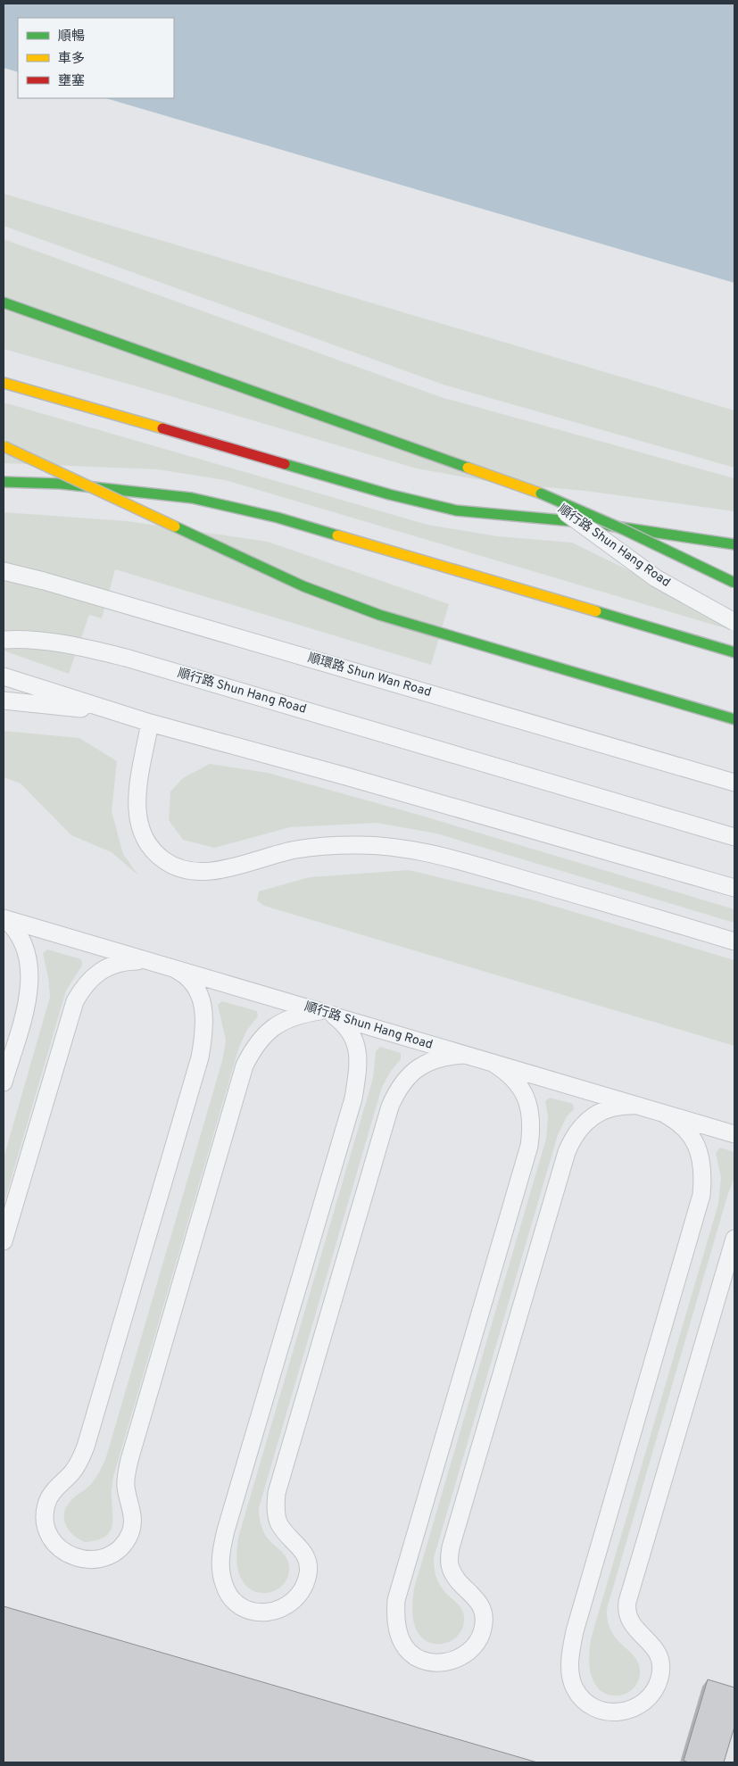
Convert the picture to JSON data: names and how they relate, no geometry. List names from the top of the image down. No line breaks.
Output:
{"streets":{"lane":["順行路 Shun Hang Road","順環路 Shun Wan Road"]},"legend":["順暢","車多","壅塞"]}
